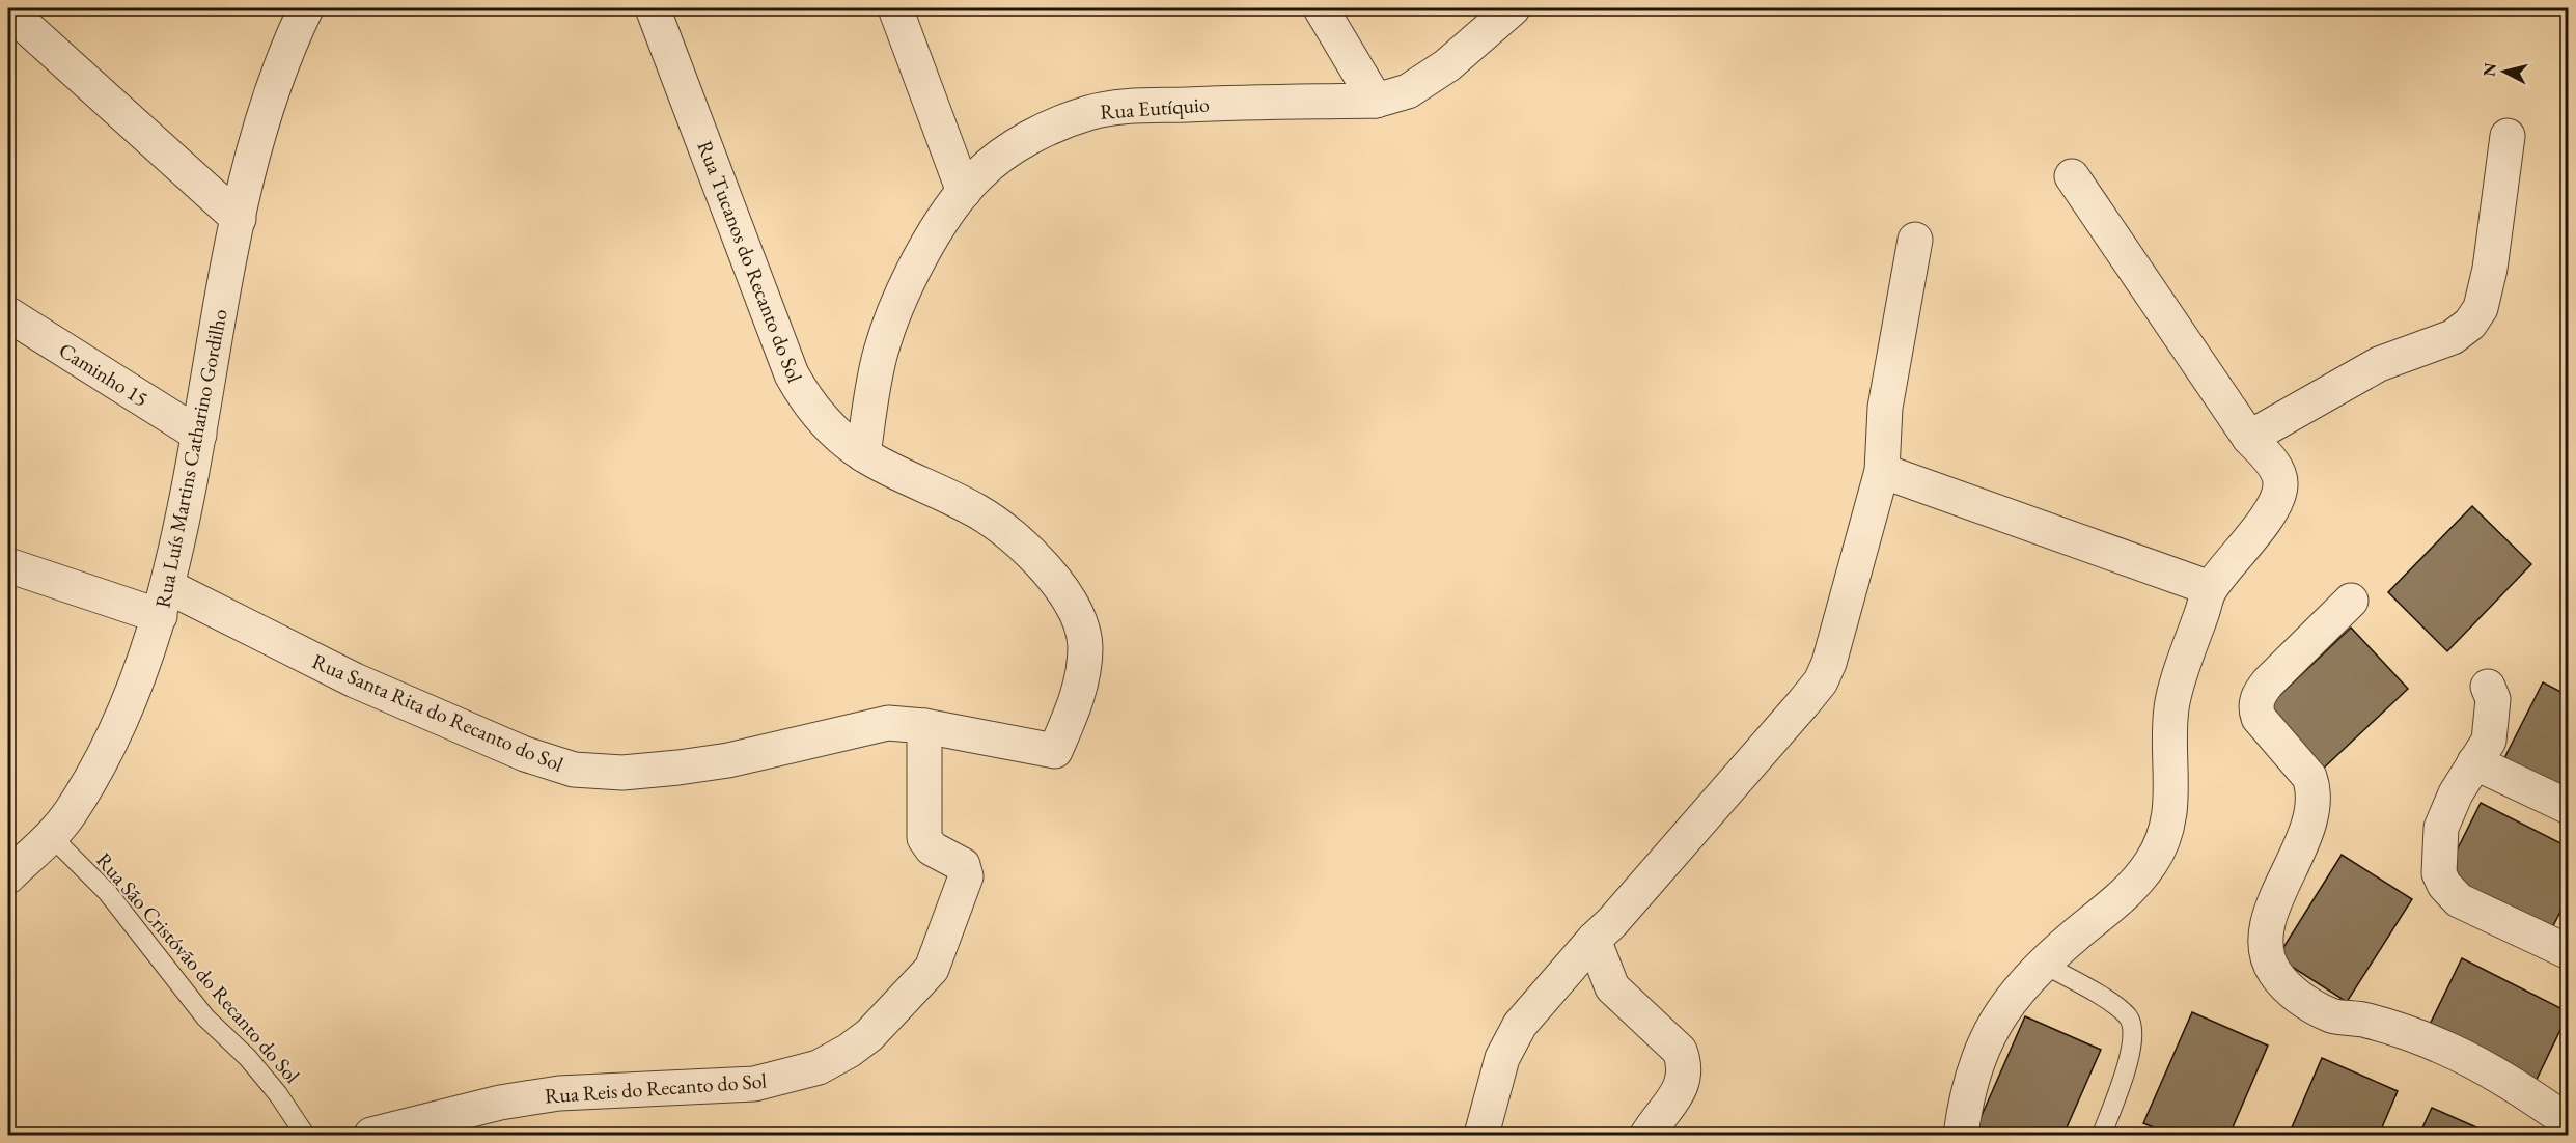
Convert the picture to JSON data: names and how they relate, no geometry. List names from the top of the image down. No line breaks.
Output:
{"streets":{"street":["Rua Eutíquio","Rua Tucanos do Recanto do Sol","Caminho 15","Rua Luís Martins Catharino Gordilho","Rua Santa Rita do Recanto do Sol","Rua Reis do Recanto do Sol"],"lane":["Rua São Cristóvão do Recanto do Sol"]},"crossings":[["Rua Eutíquio","Rua Tucanos do Recanto do Sol"],["Rua Tucanos do Recanto do Sol","Rua Santa Rita do Recanto do Sol"],["Caminho 15","Rua Luís Martins Catharino Gordilho"],["Rua Luís Martins Catharino Gordilho","Rua Santa Rita do Recanto do Sol"],["Rua Luís Martins Catharino Gordilho","Rua São Cristóvão do Recanto do Sol"],["Rua Santa Rita do Recanto do Sol","Rua Reis do Recanto do Sol"]],"north":"left"}
